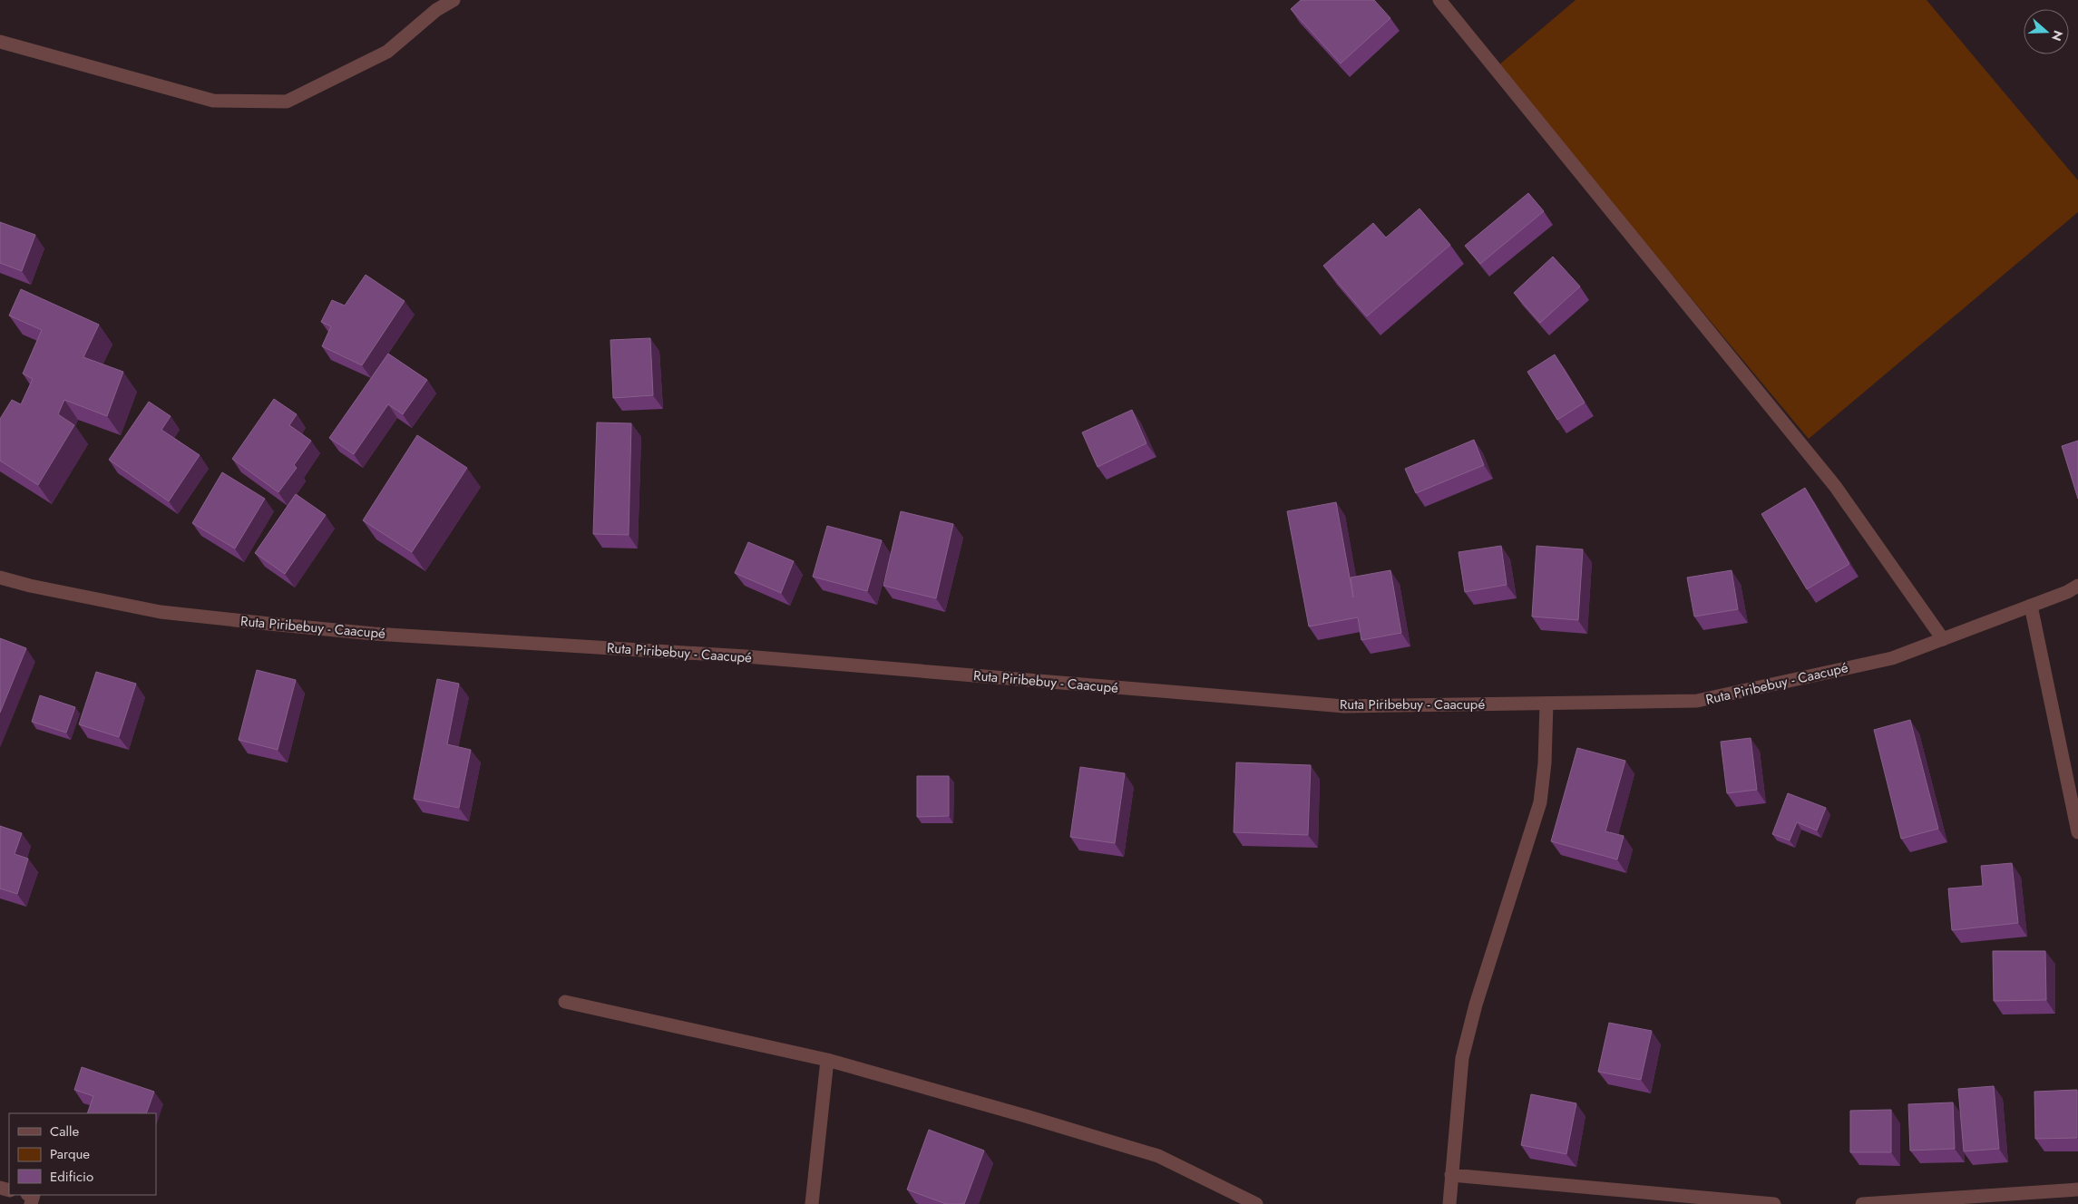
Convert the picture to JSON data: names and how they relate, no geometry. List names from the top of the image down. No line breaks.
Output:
{"streets":{"street":["Ruta Piribebuy - Caacupé"]},"legend":["Calle","Parque","Edificio"],"north":"right"}
